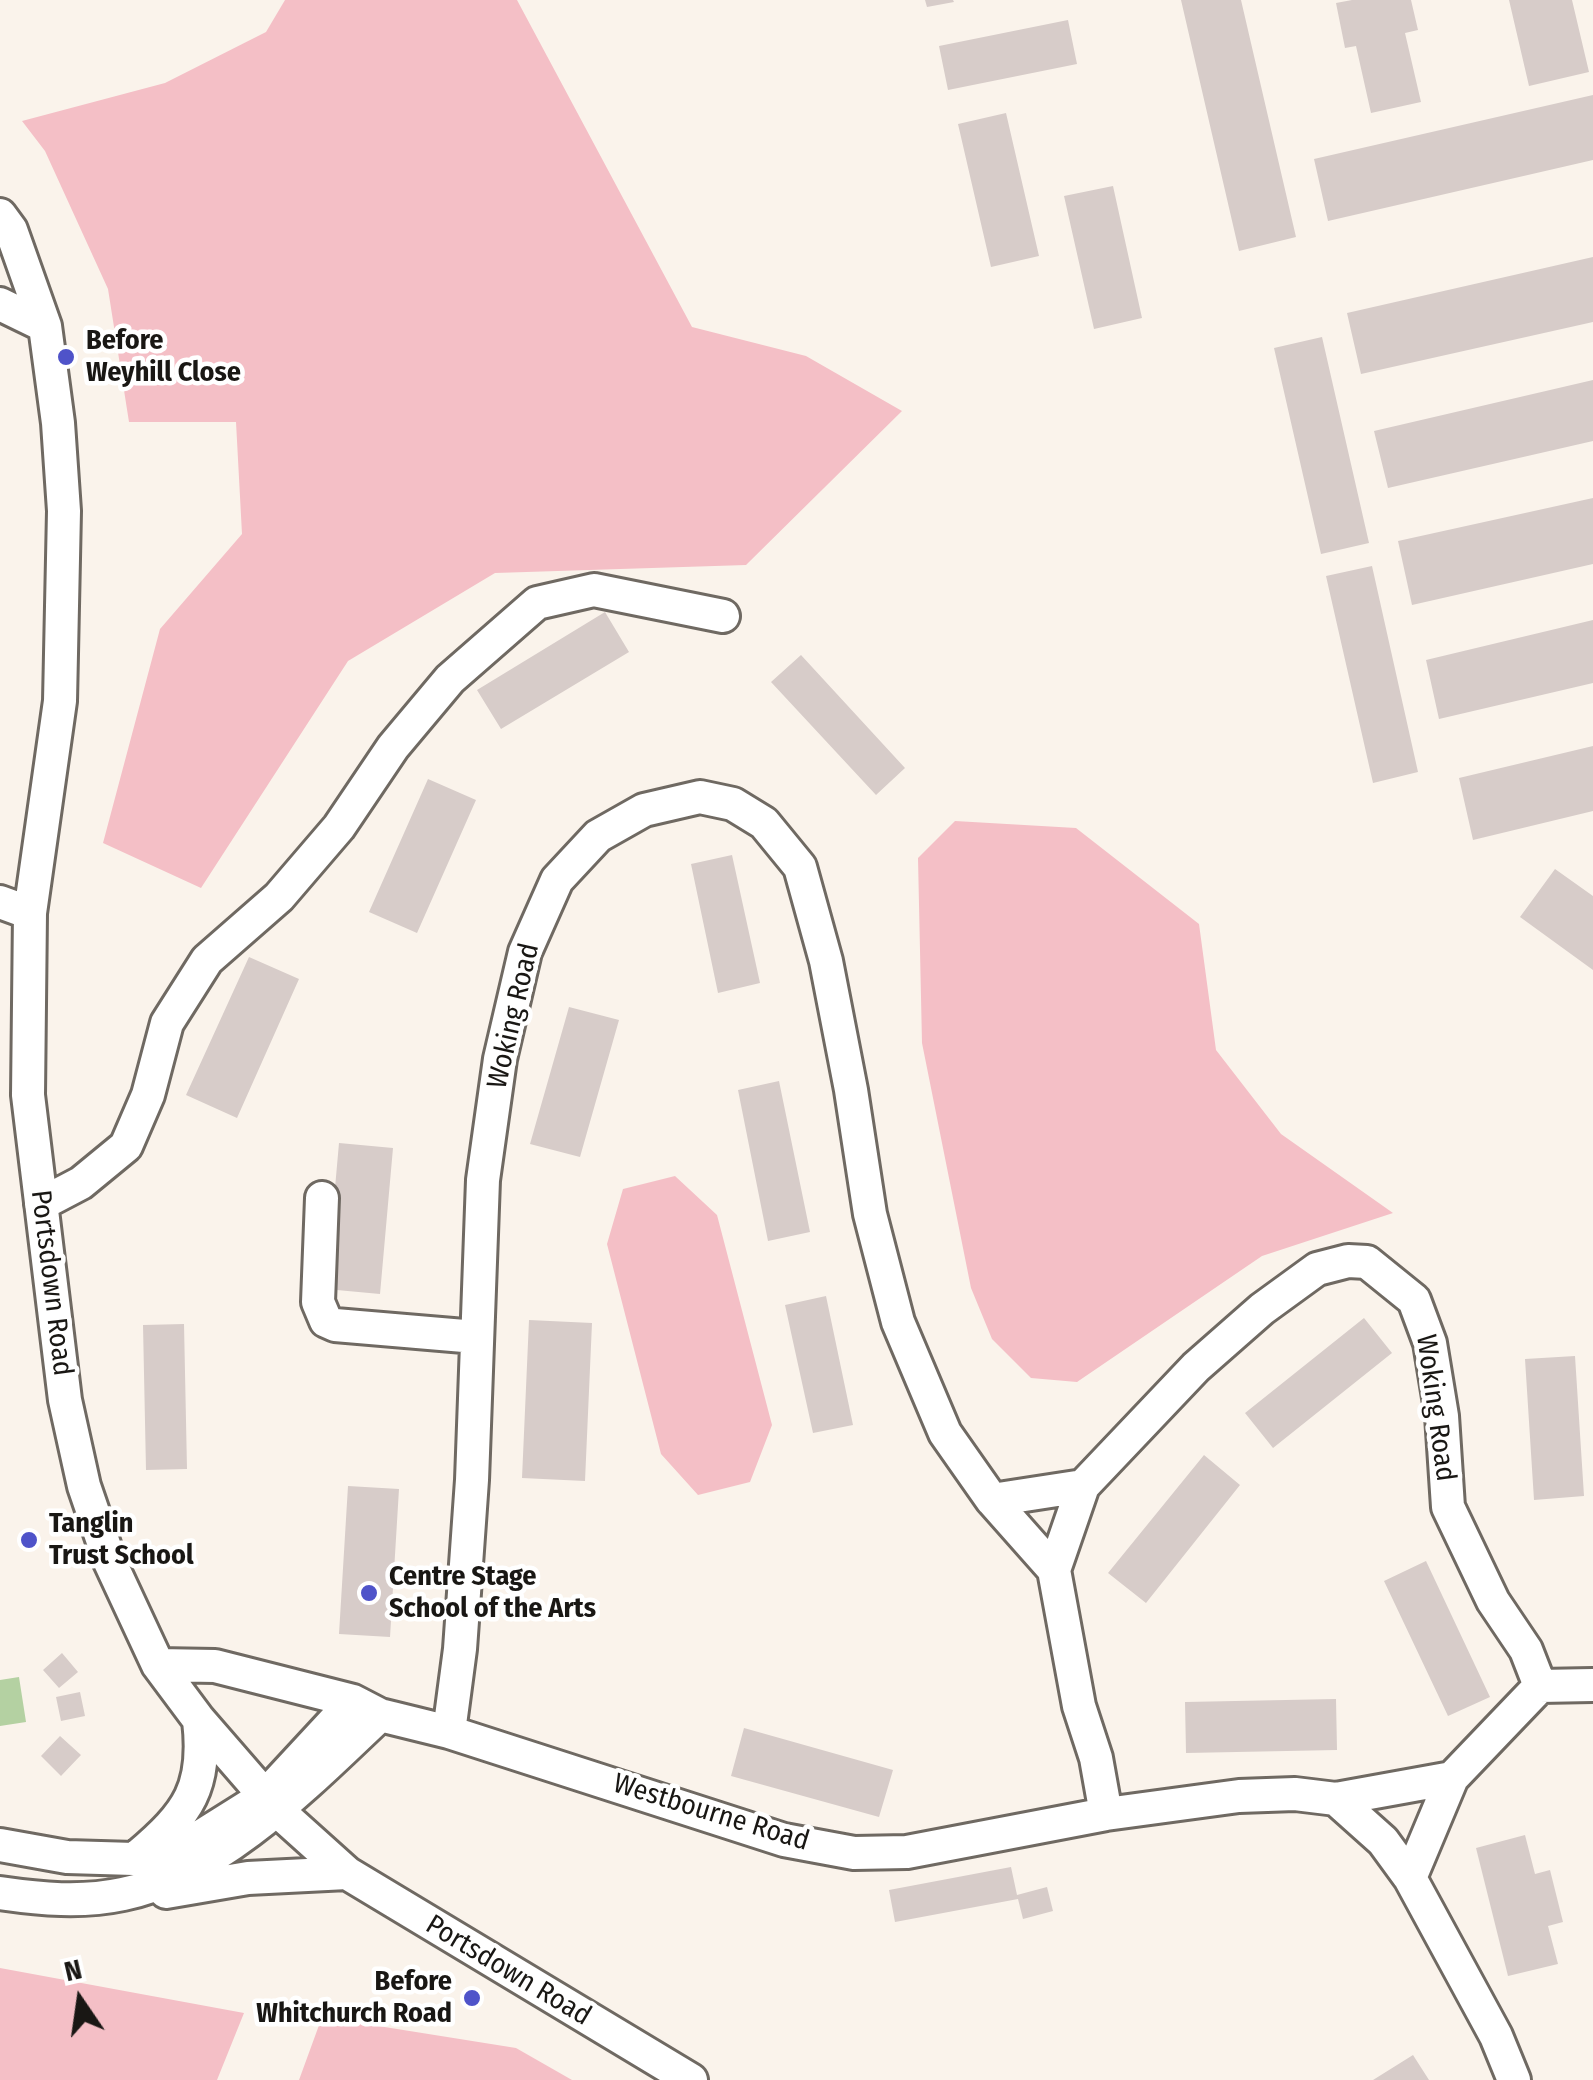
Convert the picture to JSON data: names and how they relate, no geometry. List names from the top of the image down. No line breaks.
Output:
{"streets":{"street":["Woking Road","Portsdown Road","Westbourne Road"]},"crossings":[["Woking Road","Westbourne Road"],["Portsdown Road","Westbourne Road"]],"places":["Before Weyhill Close","Tanglin Trust School","Centre Stage School of the Arts","Before Whitchurch Road"],"north":"top"}
